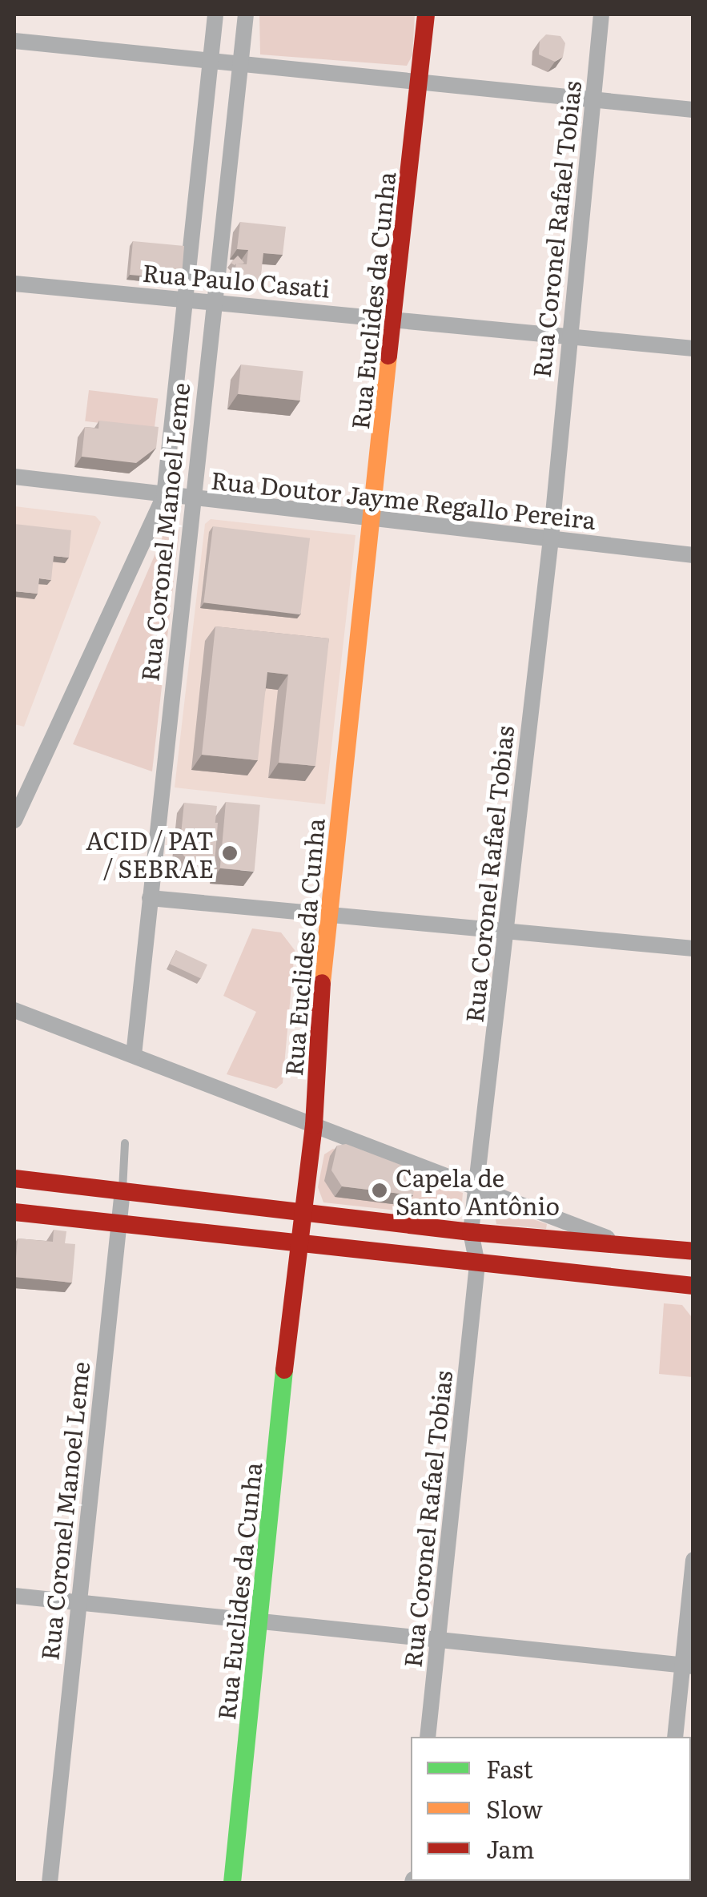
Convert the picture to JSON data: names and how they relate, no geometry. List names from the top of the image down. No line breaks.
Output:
{"streets":{"street":["Rua Coronel Rafael Tobias","Rua Paulo Casati","Rua Euclides da Cunha","Rua Doutor Jayme Regallo Pereira","Rua Coronel Manoel Leme"]},"crossings":[["Rua Coronel Rafael Tobias","Rua Paulo Casati"],["Rua Coronel Rafael Tobias","Rua Doutor Jayme Regallo Pereira"],["Rua Paulo Casati","Rua Euclides da Cunha"],["Rua Paulo Casati","Rua Coronel Manoel Leme"],["Rua Euclides da Cunha","Rua Doutor Jayme Regallo Pereira"],["Rua Doutor Jayme Regallo Pereira","Rua Coronel Manoel Leme"]],"places":["ACID / PAT / SEBRAE","Capela de Santo Antônio"],"legend":["Fast","Slow","Jam"]}
